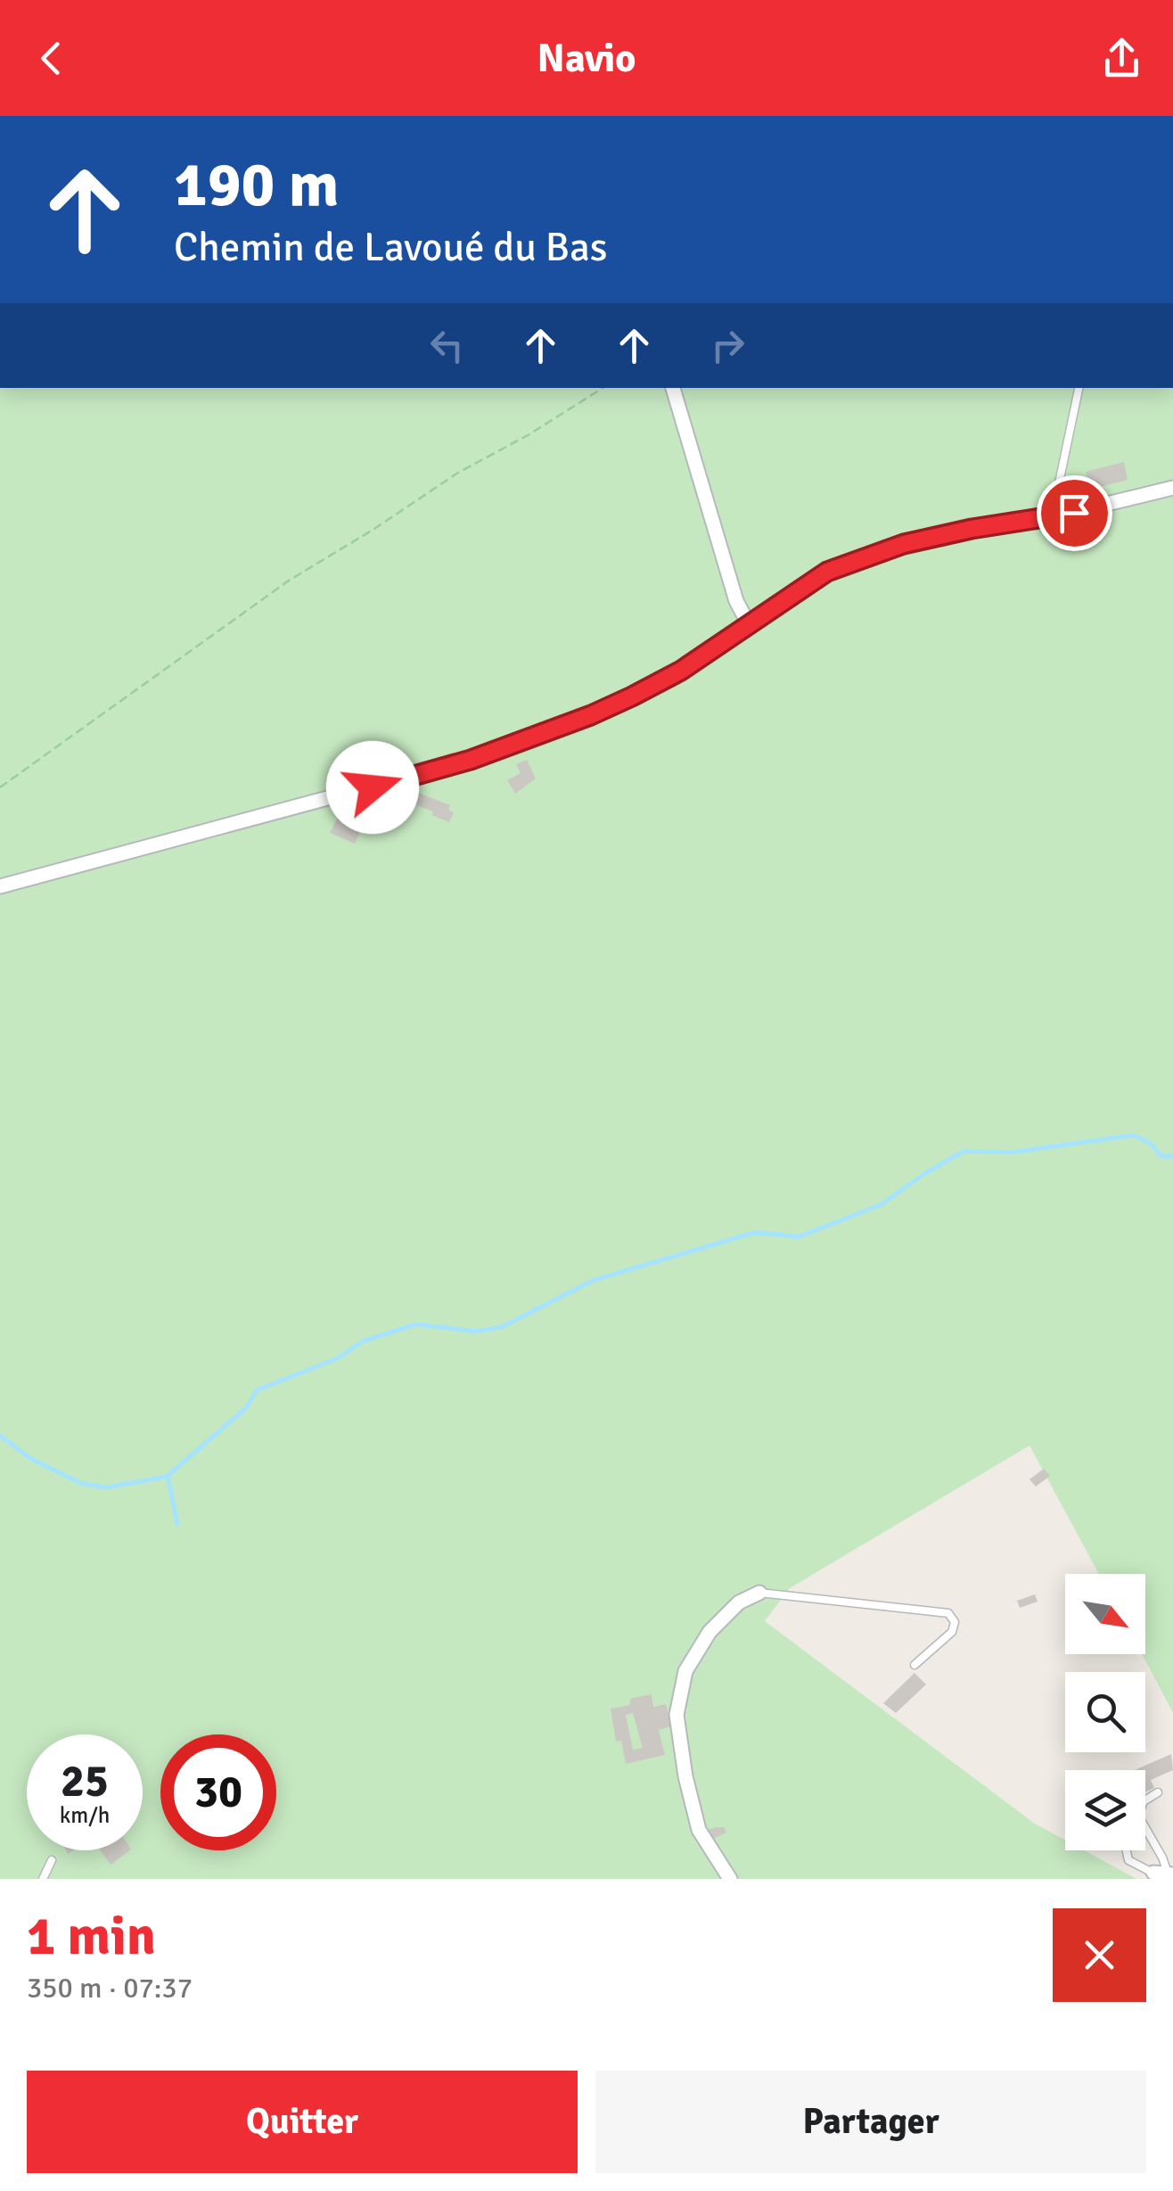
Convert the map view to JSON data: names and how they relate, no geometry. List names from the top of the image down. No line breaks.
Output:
{"north":"bottom right","page":{"header":"Navio","turn":["190 m","Chemin de Lavoué du Bas"],"speed":"25 km/h","limit":"30","heading":["1 min","350 m · 07:37"],"buttons":["Quitter","Partager"]}}
